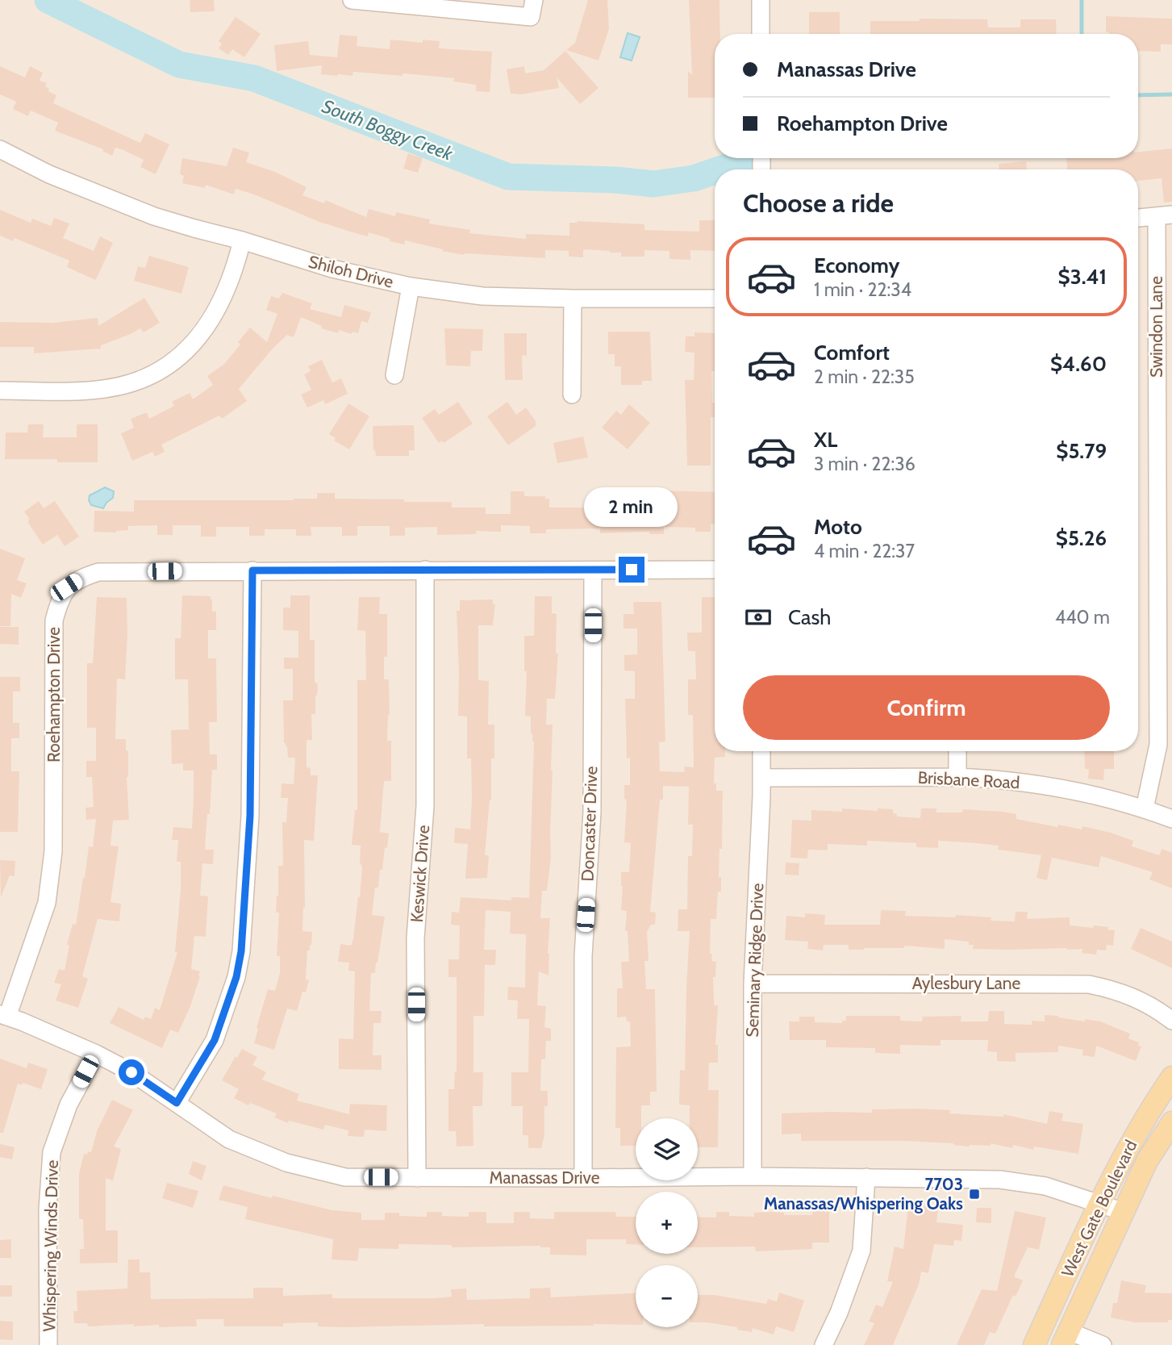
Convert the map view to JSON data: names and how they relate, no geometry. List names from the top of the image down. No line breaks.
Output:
{"streets":{"main road":["West Gate Boulevard"],"street":["Shiloh Drive","Swindon Lane","Roehampton Drive","Brisbane Road","Doncaster Drive","Keswick Drive","Seminary Ridge Drive","Aylesbury Lane","Manassas Drive","Whispering Winds Drive"]},"crossings":[["Swindon Lane","Brisbane Road"],["Roehampton Drive","Doncaster Drive"],["Roehampton Drive","Keswick Drive"],["Roehampton Drive","Manassas Drive"],["Brisbane Road","Seminary Ridge Drive"],["Doncaster Drive","Manassas Drive"],["Keswick Drive","Manassas Drive"],["Seminary Ridge Drive","Aylesbury Lane"],["Seminary Ridge Drive","Manassas Drive"],["Manassas Drive","West Gate Boulevard"],["Manassas Drive","Whispering Winds Drive"]],"water":["South Boggy Creek"],"places":{"transit":["7703 Manassas/Whispering Oaks"]},"page":{"banner":["Manassas Drive","Roehampton Drive"],"heading":"Choose a ride","list":[{"name":"Economy","note":"1 min · 22:34","value":"$3.41"},{"name":"Comfort","note":"2 min · 22:35","value":"$4.60"},{"name":"XL","note":"3 min · 22:36","value":"$5.79"},{"name":"Moto","note":"4 min · 22:37","value":"$5.26"}],"bubble":"2 min","pay":["Cash","440 m"],"buttons":"Confirm","map_buttons":["+","−"]}}
